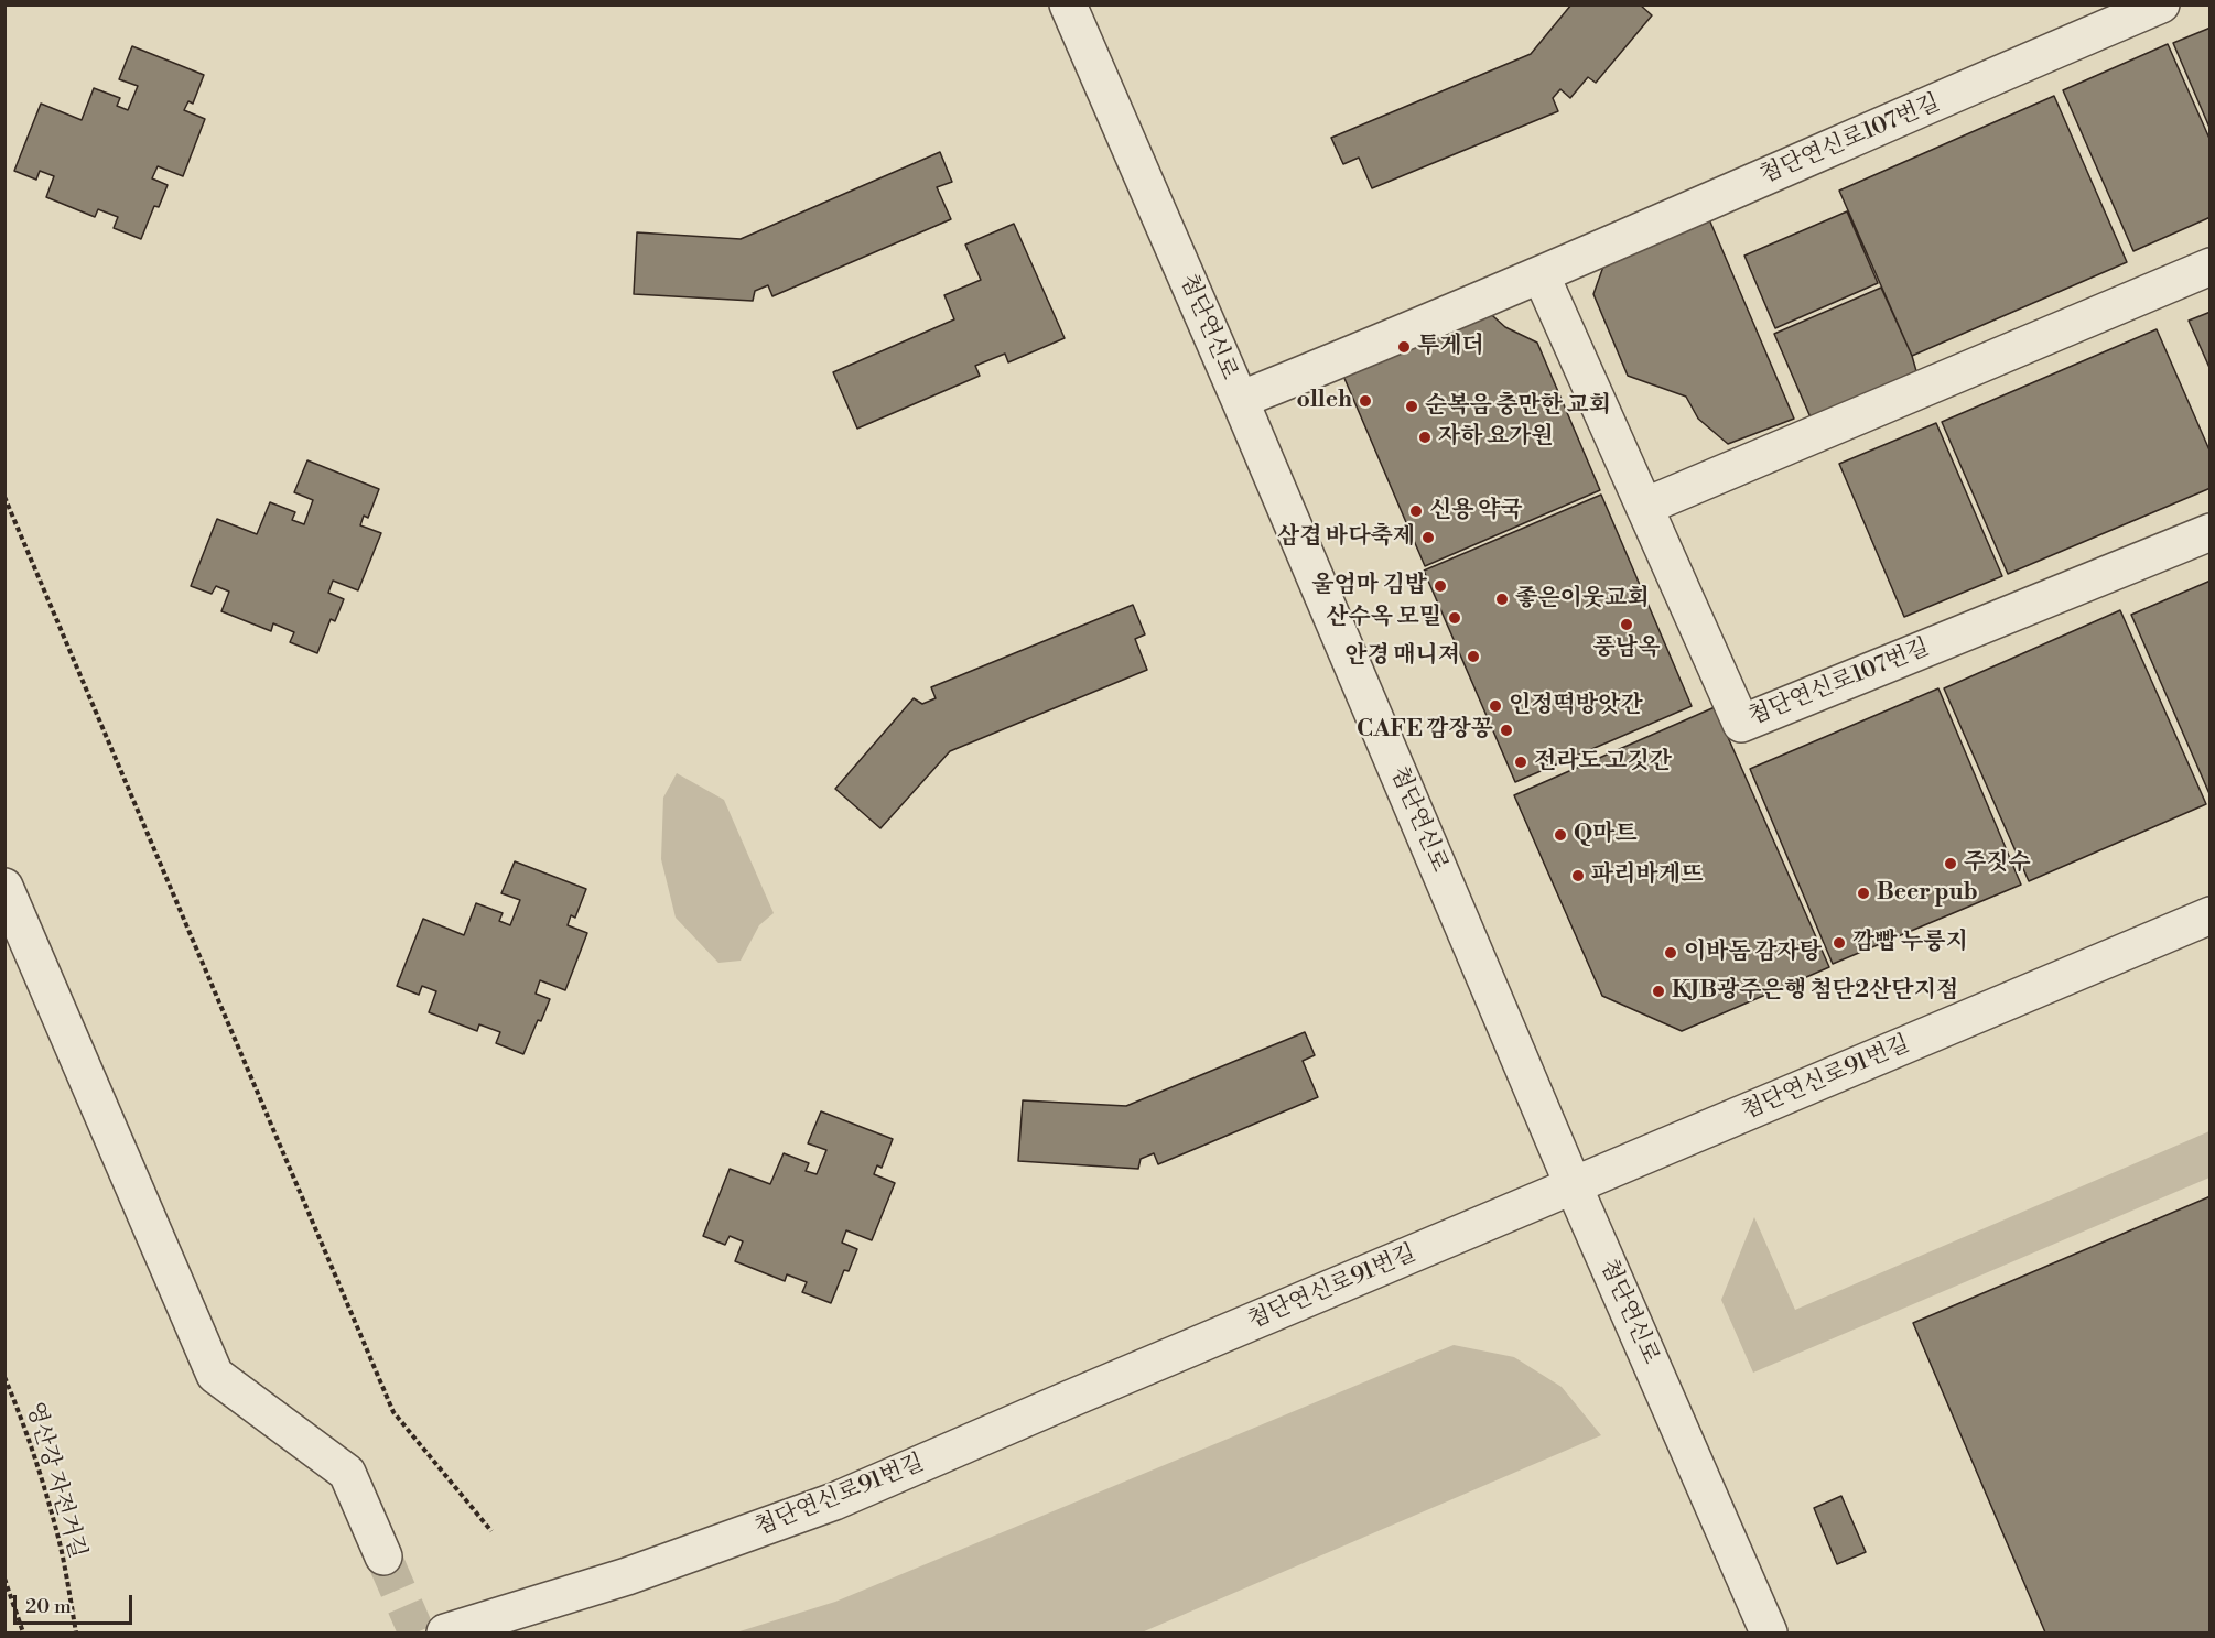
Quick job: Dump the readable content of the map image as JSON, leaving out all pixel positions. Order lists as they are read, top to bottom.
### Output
{
  "streets": {
    "street": ["첨단연신로107번길", "첨단연신로", "첨단연신로91번길"],
    "path": ["영산강 자전거길"]
  },
  "crossings": [
    ["첨단연신로107번길", "첨단연신로"],
    ["첨단연신로", "첨단연신로91번길"]
  ],
  "places": [
    "투게더",
    "olleh",
    "순복음 충만한 교회",
    "자하 요가원",
    "신용 약국",
    "삼겹 바다축제",
    "울엄마 김밥",
    "좋은이웃교회",
    "산수옥 모밀",
    "풍남옥",
    "안경 매니져",
    "인정떡방앗간",
    "CAFE 깜장꽁",
    "전라도 고깃간",
    "Q마트",
    "주짓수",
    "파리바게뜨",
    "Beer pub",
    "깜빱 누룽지",
    "이바돔 감자탕",
    "KJB광주은행 첨단2산단지점"
  ],
  "scale_bar": "20 m"
}
